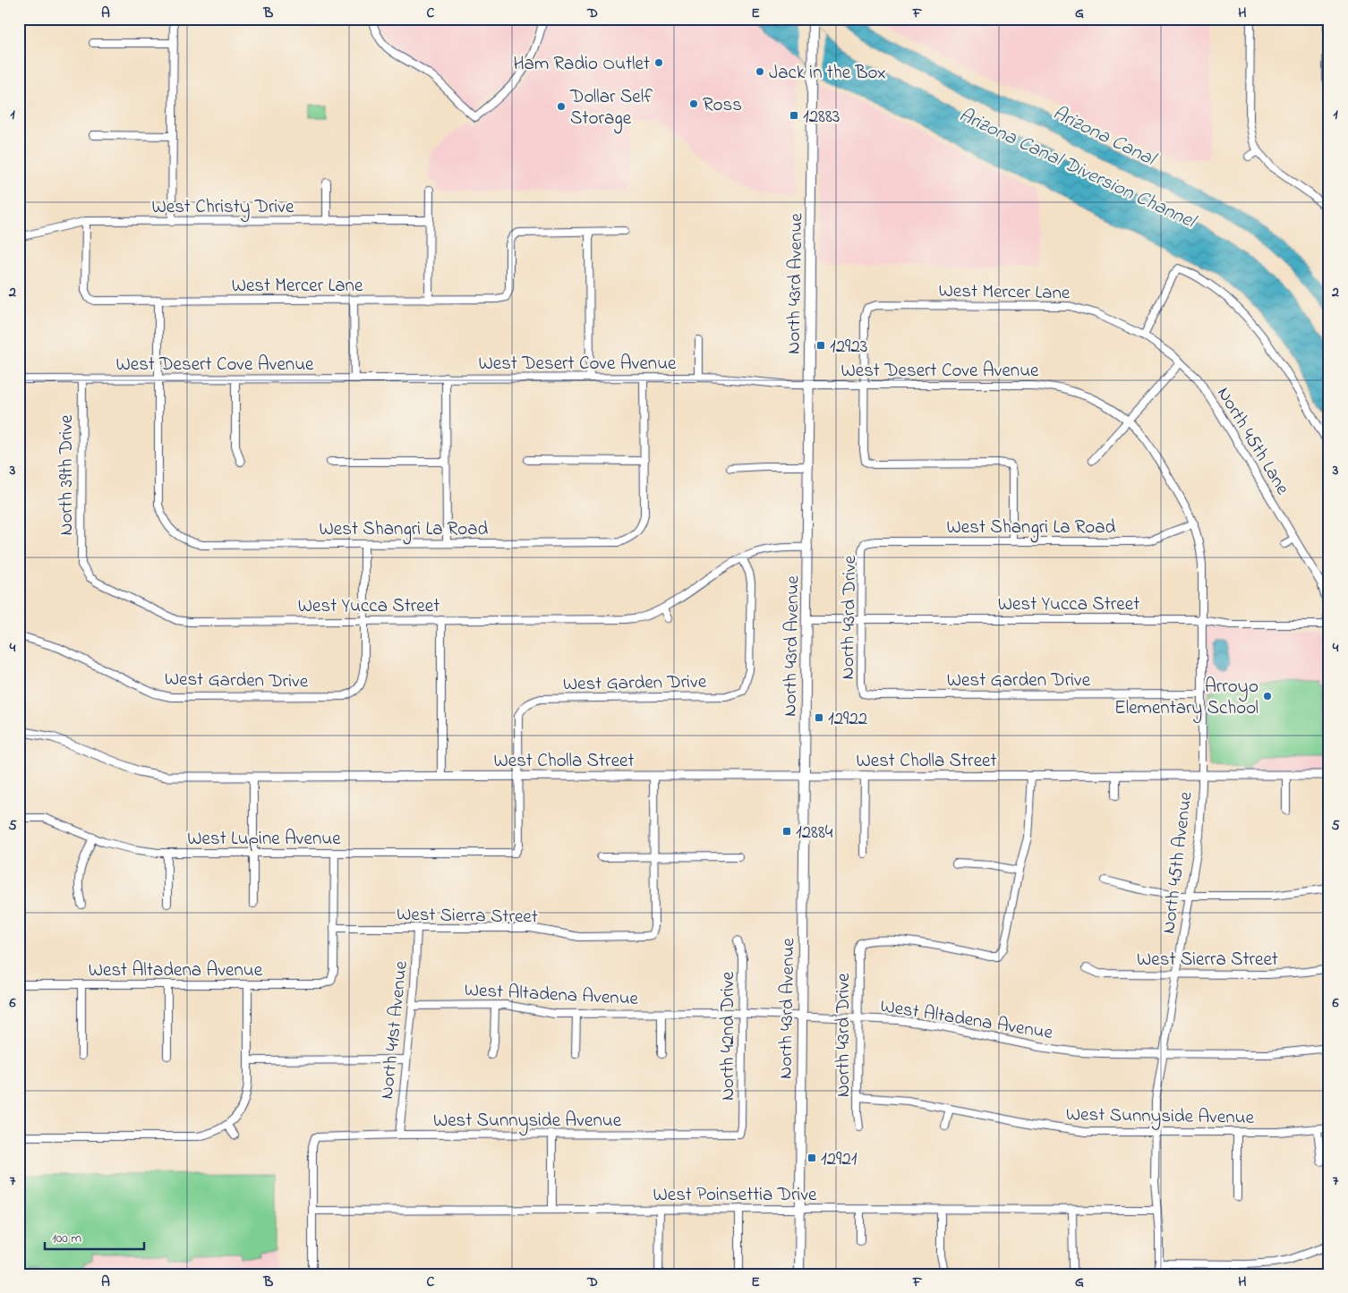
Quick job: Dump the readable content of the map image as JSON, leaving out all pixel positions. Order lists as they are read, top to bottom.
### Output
{
  "streets": {
    "main road": ["North 43rd Avenue"],
    "street": [
      "West Christy Drive",
      "West Mercer Lane",
      "West Desert Cove Avenue",
      "North 45th Lane",
      "North 39th Drive",
      "West Shangri La Road",
      "West Yucca Street",
      "North 43rd Drive",
      "West Garden Drive",
      "West Cholla Street",
      "West Lupine Avenue",
      "North 45th Avenue",
      "West Sierra Street",
      "West Altadena Avenue",
      "North 41st Avenue",
      "North 42nd Drive",
      "West Sunnyside Avenue",
      "West Poinsettia Drive"
    ]
  },
  "crossings": [
    ["West Christy Drive", "West Mercer Lane"],
    ["North 43rd Avenue", "West Desert Cove Avenue"],
    ["North 43rd Avenue", "West Yucca Street"],
    ["North 43rd Avenue", "West Cholla Street"],
    ["North 43rd Avenue", "West Altadena Avenue"],
    ["North 43rd Avenue", "West Poinsettia Drive"],
    ["West Mercer Lane", "West Desert Cove Avenue"],
    ["West Mercer Lane", "North 45th Lane"],
    ["West Desert Cove Avenue", "North 39th Drive"],
    ["West Desert Cove Avenue", "West Shangri La Road"],
    ["West Desert Cove Avenue", "North 45th Avenue"],
    ["North 45th Lane", "West Yucca Street"],
    ["North 39th Drive", "West Yucca Street"],
    ["West Shangri La Road", "North 43rd Drive"],
    ["West Shangri La Road", "North 45th Avenue"],
    ["West Yucca Street", "North 43rd Drive"],
    ["West Yucca Street", "West Garden Drive"],
    ["West Yucca Street", "North 45th Avenue"],
    ["North 43rd Drive", "West Garden Drive"],
    ["North 43rd Drive", "West Altadena Avenue"],
    ["North 43rd Drive", "West Sunnyside Avenue"],
    ["West Garden Drive", "West Cholla Street"],
    ["West Garden Drive", "West Lupine Avenue"],
    ["West Garden Drive", "North 45th Avenue"],
    ["West Cholla Street", "West Lupine Avenue"],
    ["West Cholla Street", "North 45th Avenue"],
    ["North 45th Avenue", "West Sierra Street"],
    ["North 45th Avenue", "West Altadena Avenue"],
    ["North 45th Avenue", "West Sunnyside Avenue"],
    ["North 45th Avenue", "West Poinsettia Drive"],
    ["West Sierra Street", "West Altadena Avenue"],
    ["West Sierra Street", "North 41st Avenue"],
    ["West Altadena Avenue", "North 41st Avenue"],
    ["West Altadena Avenue", "North 42nd Drive"],
    ["North 41st Avenue", "West Sunnyside Avenue"],
    ["North 42nd Drive", "West Sunnyside Avenue"],
    ["West Sunnyside Avenue", "West Poinsettia Drive"]
  ],
  "water": ["Arizona Canal", "Arizona Canal Diversion Channel"],
  "places": {
    "other": [
      "Ham Radio Outlet",
      "Jack in the Box",
      "Ross",
      "Dollar Self Storage",
      "Arroyo Elementary School"
    ],
    "transit": [
      "12883",
      "12923",
      "12922",
      "12884",
      "12921"
    ]
  },
  "scale_bar": "100 m",
  "grid": {
    "columns": [
      "A",
      "B",
      "C",
      "D",
      "E",
      "F",
      "G",
      "H"
    ],
    "rows": [
      "1",
      "2",
      "3",
      "4",
      "5",
      "6",
      "7"
    ]
  }
}
